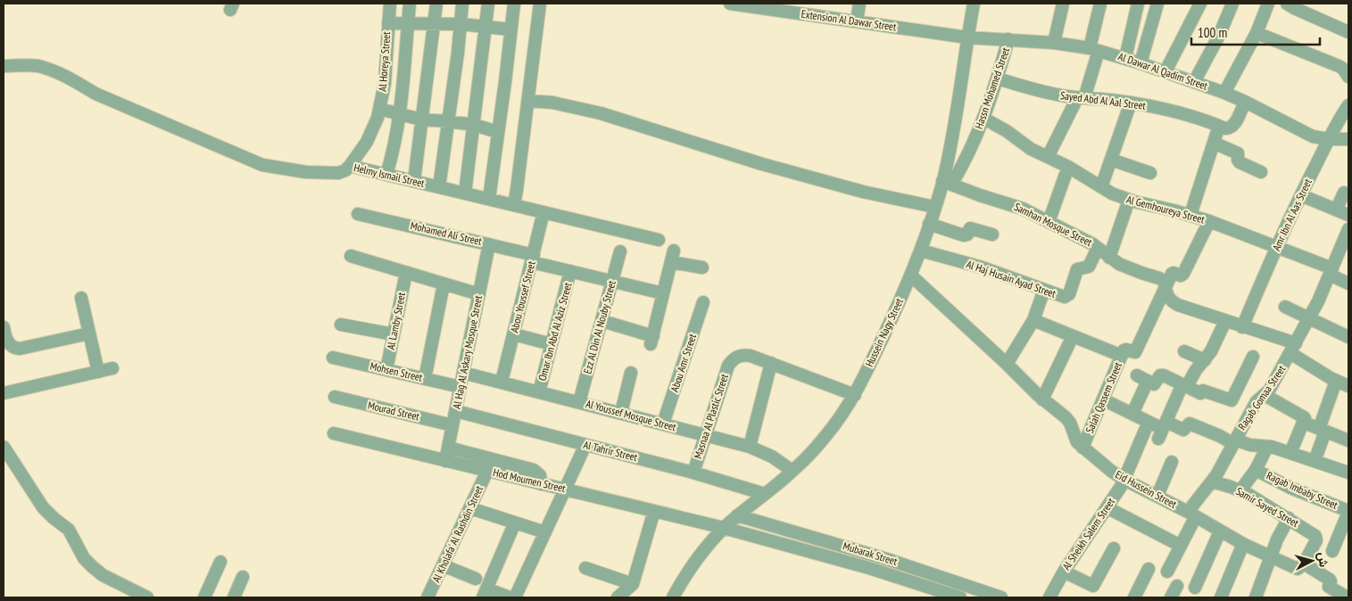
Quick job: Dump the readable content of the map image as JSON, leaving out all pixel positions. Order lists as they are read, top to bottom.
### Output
{
  "streets": {
    "street": [
      "Extension Al Dawar Street",
      "Al Horeya Street",
      "Al Dawar Al Qadim Street",
      "Hassn Mohamed Street",
      "Sayed Abd Al Aal Street",
      "Helmy Ismail Street",
      "Al Gemhoureya Street",
      "Amr Ibn Al Aas Street",
      "Samhan Mosque Street",
      "Mohamed Ali Street",
      "Al Haj Husain Ayad Street",
      "Abou Youssef Street",
      "Al Lamby Street",
      "Ezz Al Din Al Nouby Street",
      "Omar Ibn Abd Al Aziz Street",
      "Hussein Nagy Street",
      "Al Hag Al Askary Mosque Street",
      "Abou Amr Street",
      "Mohsen Street",
      "Salah Qassem Street",
      "Ragab Gomaa Street",
      "Mourad Street",
      "Al Youssef Mosque Street",
      "Masnaa Al Plastic Street",
      "Al Tahrir Street",
      "Hod Moumen Street",
      "Eid Hussein Street",
      "Ragab Imbaby Street",
      "Samir Sayed Street",
      "Al Kholafa' Al Rashdin Street",
      "Al Sheikh Salem Street",
      "Mubarak Street"
    ]
  },
  "crossings": [
    ["Extension Al Dawar Street", "Al Dawar Al Qadim Street"],
    ["Extension Al Dawar Street", "Hussein Nagy Street"],
    ["Al Horeya Street", "Helmy Ismail Street"],
    ["Al Dawar Al Qadim Street", "Hassn Mohamed Street"],
    ["Al Dawar Al Qadim Street", "Amr Ibn Al Aas Street"],
    ["Al Dawar Al Qadim Street", "Hussein Nagy Street"],
    ["Hassn Mohamed Street", "Sayed Abd Al Aal Street"],
    ["Hassn Mohamed Street", "Al Gemhoureya Street"],
    ["Hassn Mohamed Street", "Samhan Mosque Street"],
    ["Hassn Mohamed Street", "Hussein Nagy Street"],
    ["Helmy Ismail Street", "Abou Youssef Street"],
    ["Al Gemhoureya Street", "Amr Ibn Al Aas Street"],
    ["Al Gemhoureya Street", "Ragab Gomaa Street"],
    ["Amr Ibn Al Aas Street", "Samhan Mosque Street"],
    ["Samhan Mosque Street", "Al Haj Husain Ayad Street"],
    ["Samhan Mosque Street", "Hussein Nagy Street"],
    ["Samhan Mosque Street", "Salah Qassem Street"],
    ["Samhan Mosque Street", "Ragab Gomaa Street"],
    ["Mohamed Ali Street", "Abou Youssef Street"],
    ["Mohamed Ali Street", "Ezz Al Din Al Nouby Street"],
    ["Mohamed Ali Street", "Omar Ibn Abd Al Aziz Street"],
    ["Mohamed Ali Street", "Al Hag Al Askary Mosque Street"],
    ["Al Haj Husain Ayad Street", "Hussein Nagy Street"],
    ["Abou Youssef Street", "Al Youssef Mosque Street"],
    ["Al Lamby Street", "Mohsen Street"],
    ["Ezz Al Din Al Nouby Street", "Al Youssef Mosque Street"],
    ["Omar Ibn Abd Al Aziz Street", "Al Youssef Mosque Street"],
    ["Hussein Nagy Street", "Al Youssef Mosque Street"],
    ["Hussein Nagy Street", "Masnaa Al Plastic Street"],
    ["Hussein Nagy Street", "Al Tahrir Street"],
    ["Hussein Nagy Street", "Hod Moumen Street"],
    ["Hussein Nagy Street", "Eid Hussein Street"],
    ["Hussein Nagy Street", "Mubarak Street"],
    ["Al Hag Al Askary Mosque Street", "Mohsen Street"],
    ["Al Hag Al Askary Mosque Street", "Mourad Street"],
    ["Al Hag Al Askary Mosque Street", "Al Youssef Mosque Street"],
    ["Al Hag Al Askary Mosque Street", "Al Tahrir Street"],
    ["Al Hag Al Askary Mosque Street", "Hod Moumen Street"],
    ["Abou Amr Street", "Al Youssef Mosque Street"],
    ["Salah Qassem Street", "Eid Hussein Street"],
    ["Ragab Gomaa Street", "Eid Hussein Street"],
    ["Ragab Gomaa Street", "Samir Sayed Street"],
    ["Al Youssef Mosque Street", "Masnaa Al Plastic Street"],
    ["Masnaa Al Plastic Street", "Al Tahrir Street"],
    ["Hod Moumen Street", "Al Kholafa' Al Rashdin Street"],
    ["Hod Moumen Street", "Mubarak Street"],
    ["Eid Hussein Street", "Samir Sayed Street"],
    ["Eid Hussein Street", "Al Sheikh Salem Street"]
  ],
  "scale_bar": "100 m",
  "north": "right"
}
